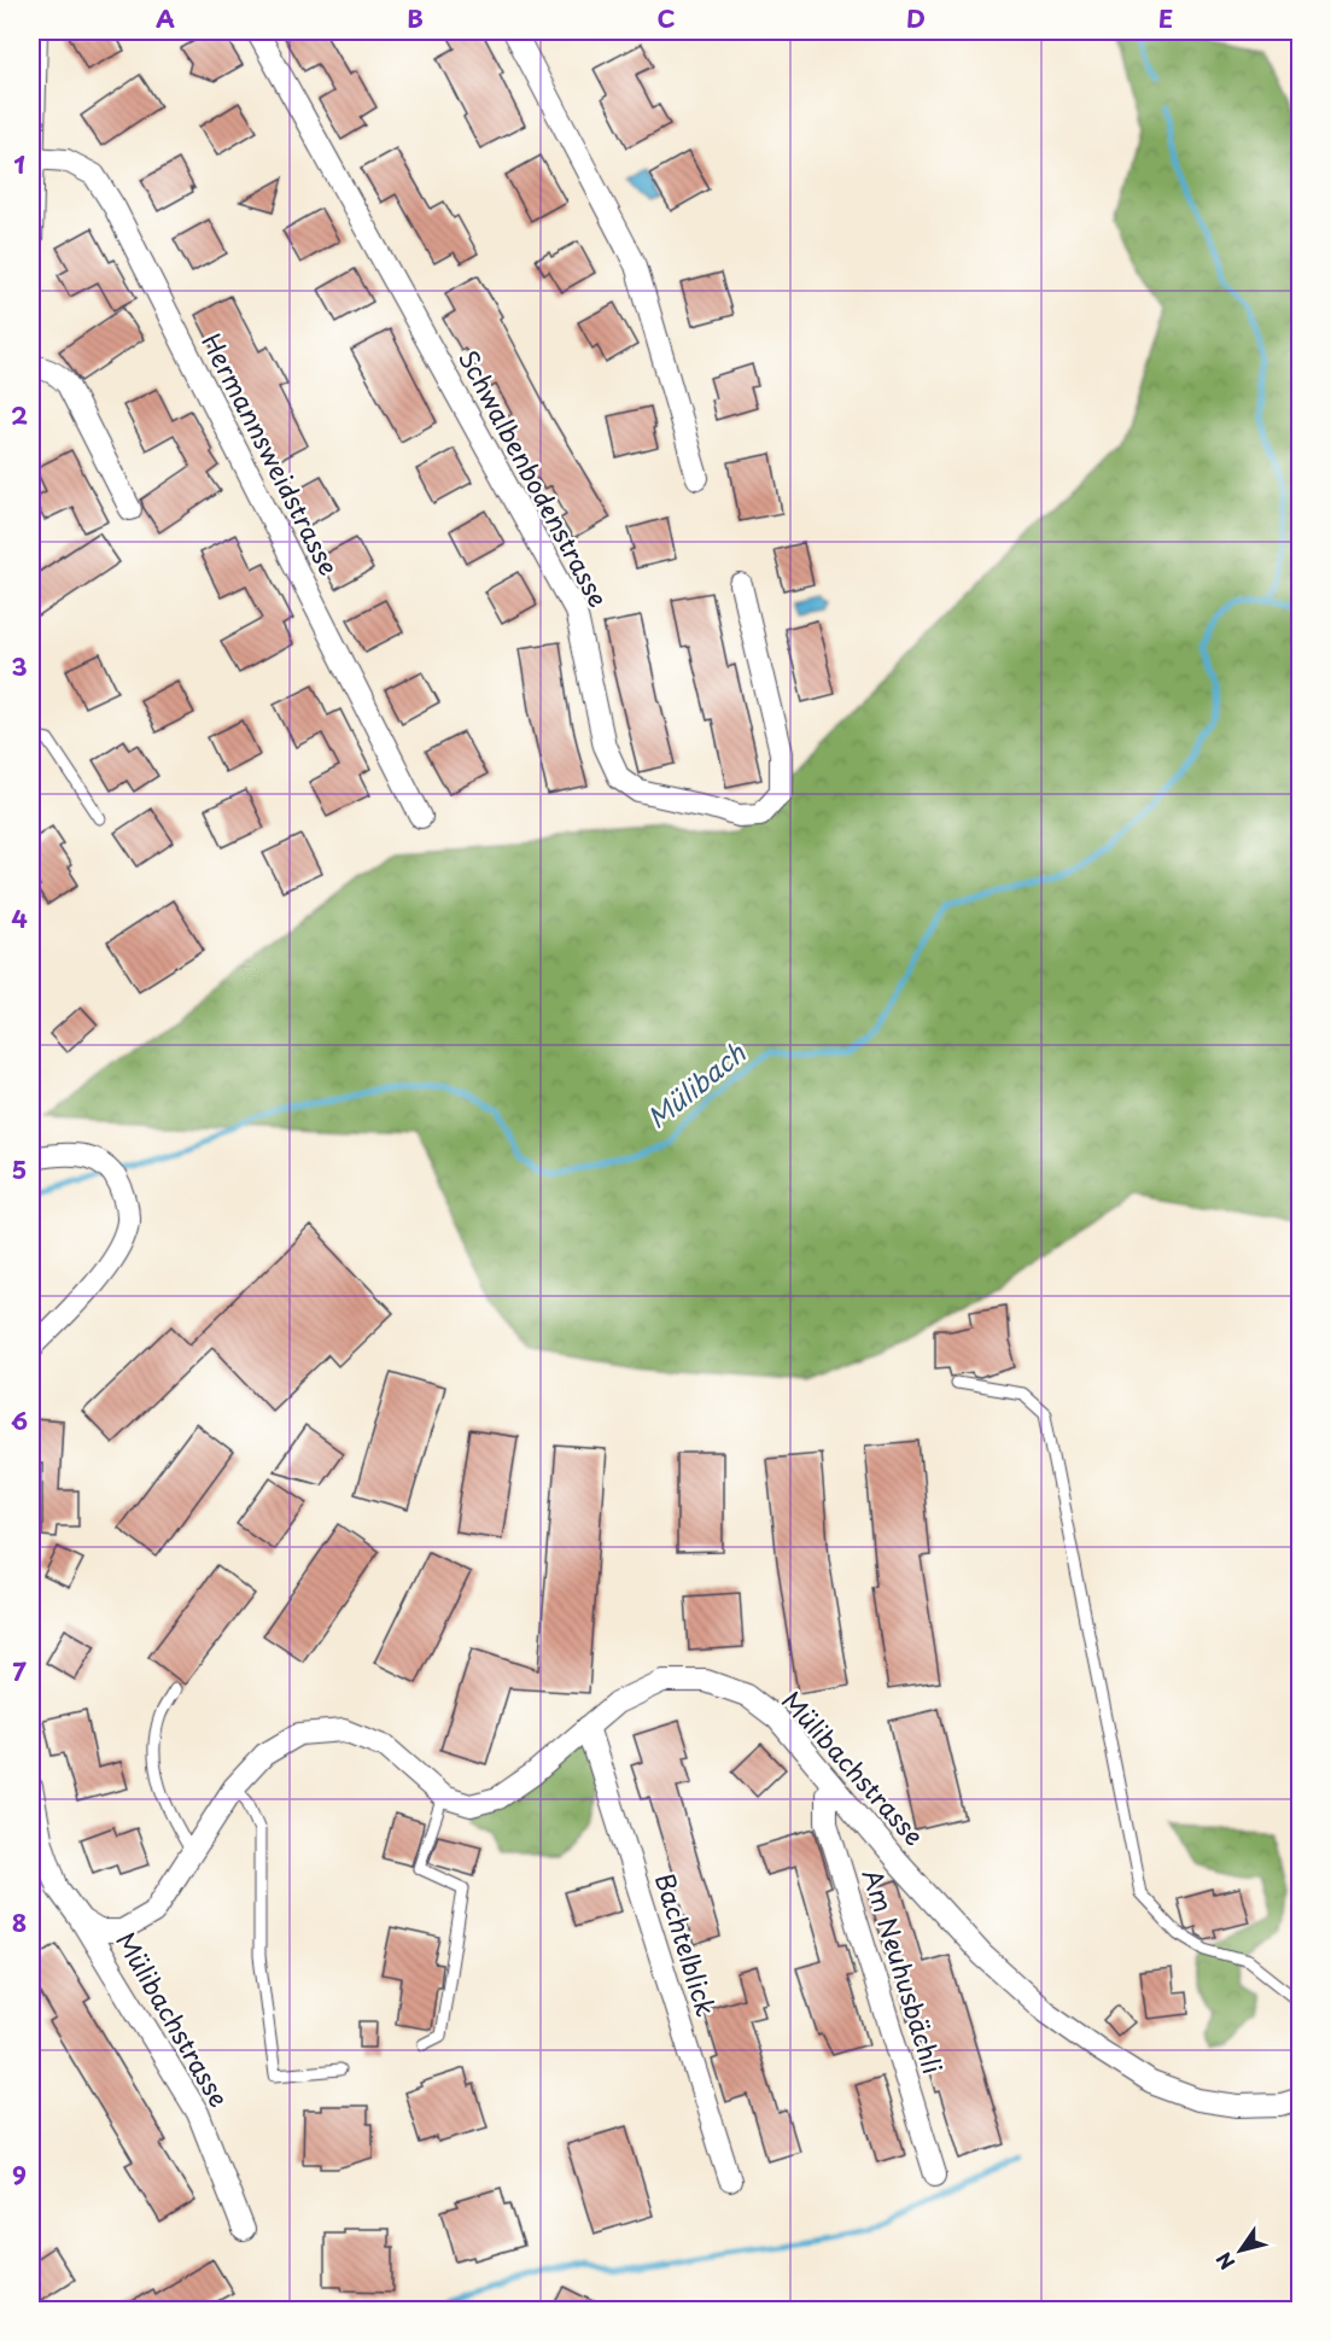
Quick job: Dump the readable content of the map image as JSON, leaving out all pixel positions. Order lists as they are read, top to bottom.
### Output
{
  "streets": {
    "street": [
      "Hermannsweidstrasse",
      "Schwalbenbodenstrasse",
      "Mülibachstrasse",
      "Bachtelblick",
      "Am Neuhusbächli"
    ]
  },
  "crossings": [
    ["Mülibachstrasse", "Bachtelblick"],
    ["Mülibachstrasse", "Am Neuhusbächli"]
  ],
  "water": ["Mülibach"],
  "north": "bottom left",
  "grid": {
    "columns": [
      "A",
      "B",
      "C",
      "D",
      "E"
    ],
    "rows": [
      "1",
      "2",
      "3",
      "4",
      "5",
      "6",
      "7",
      "8",
      "9"
    ]
  }
}
